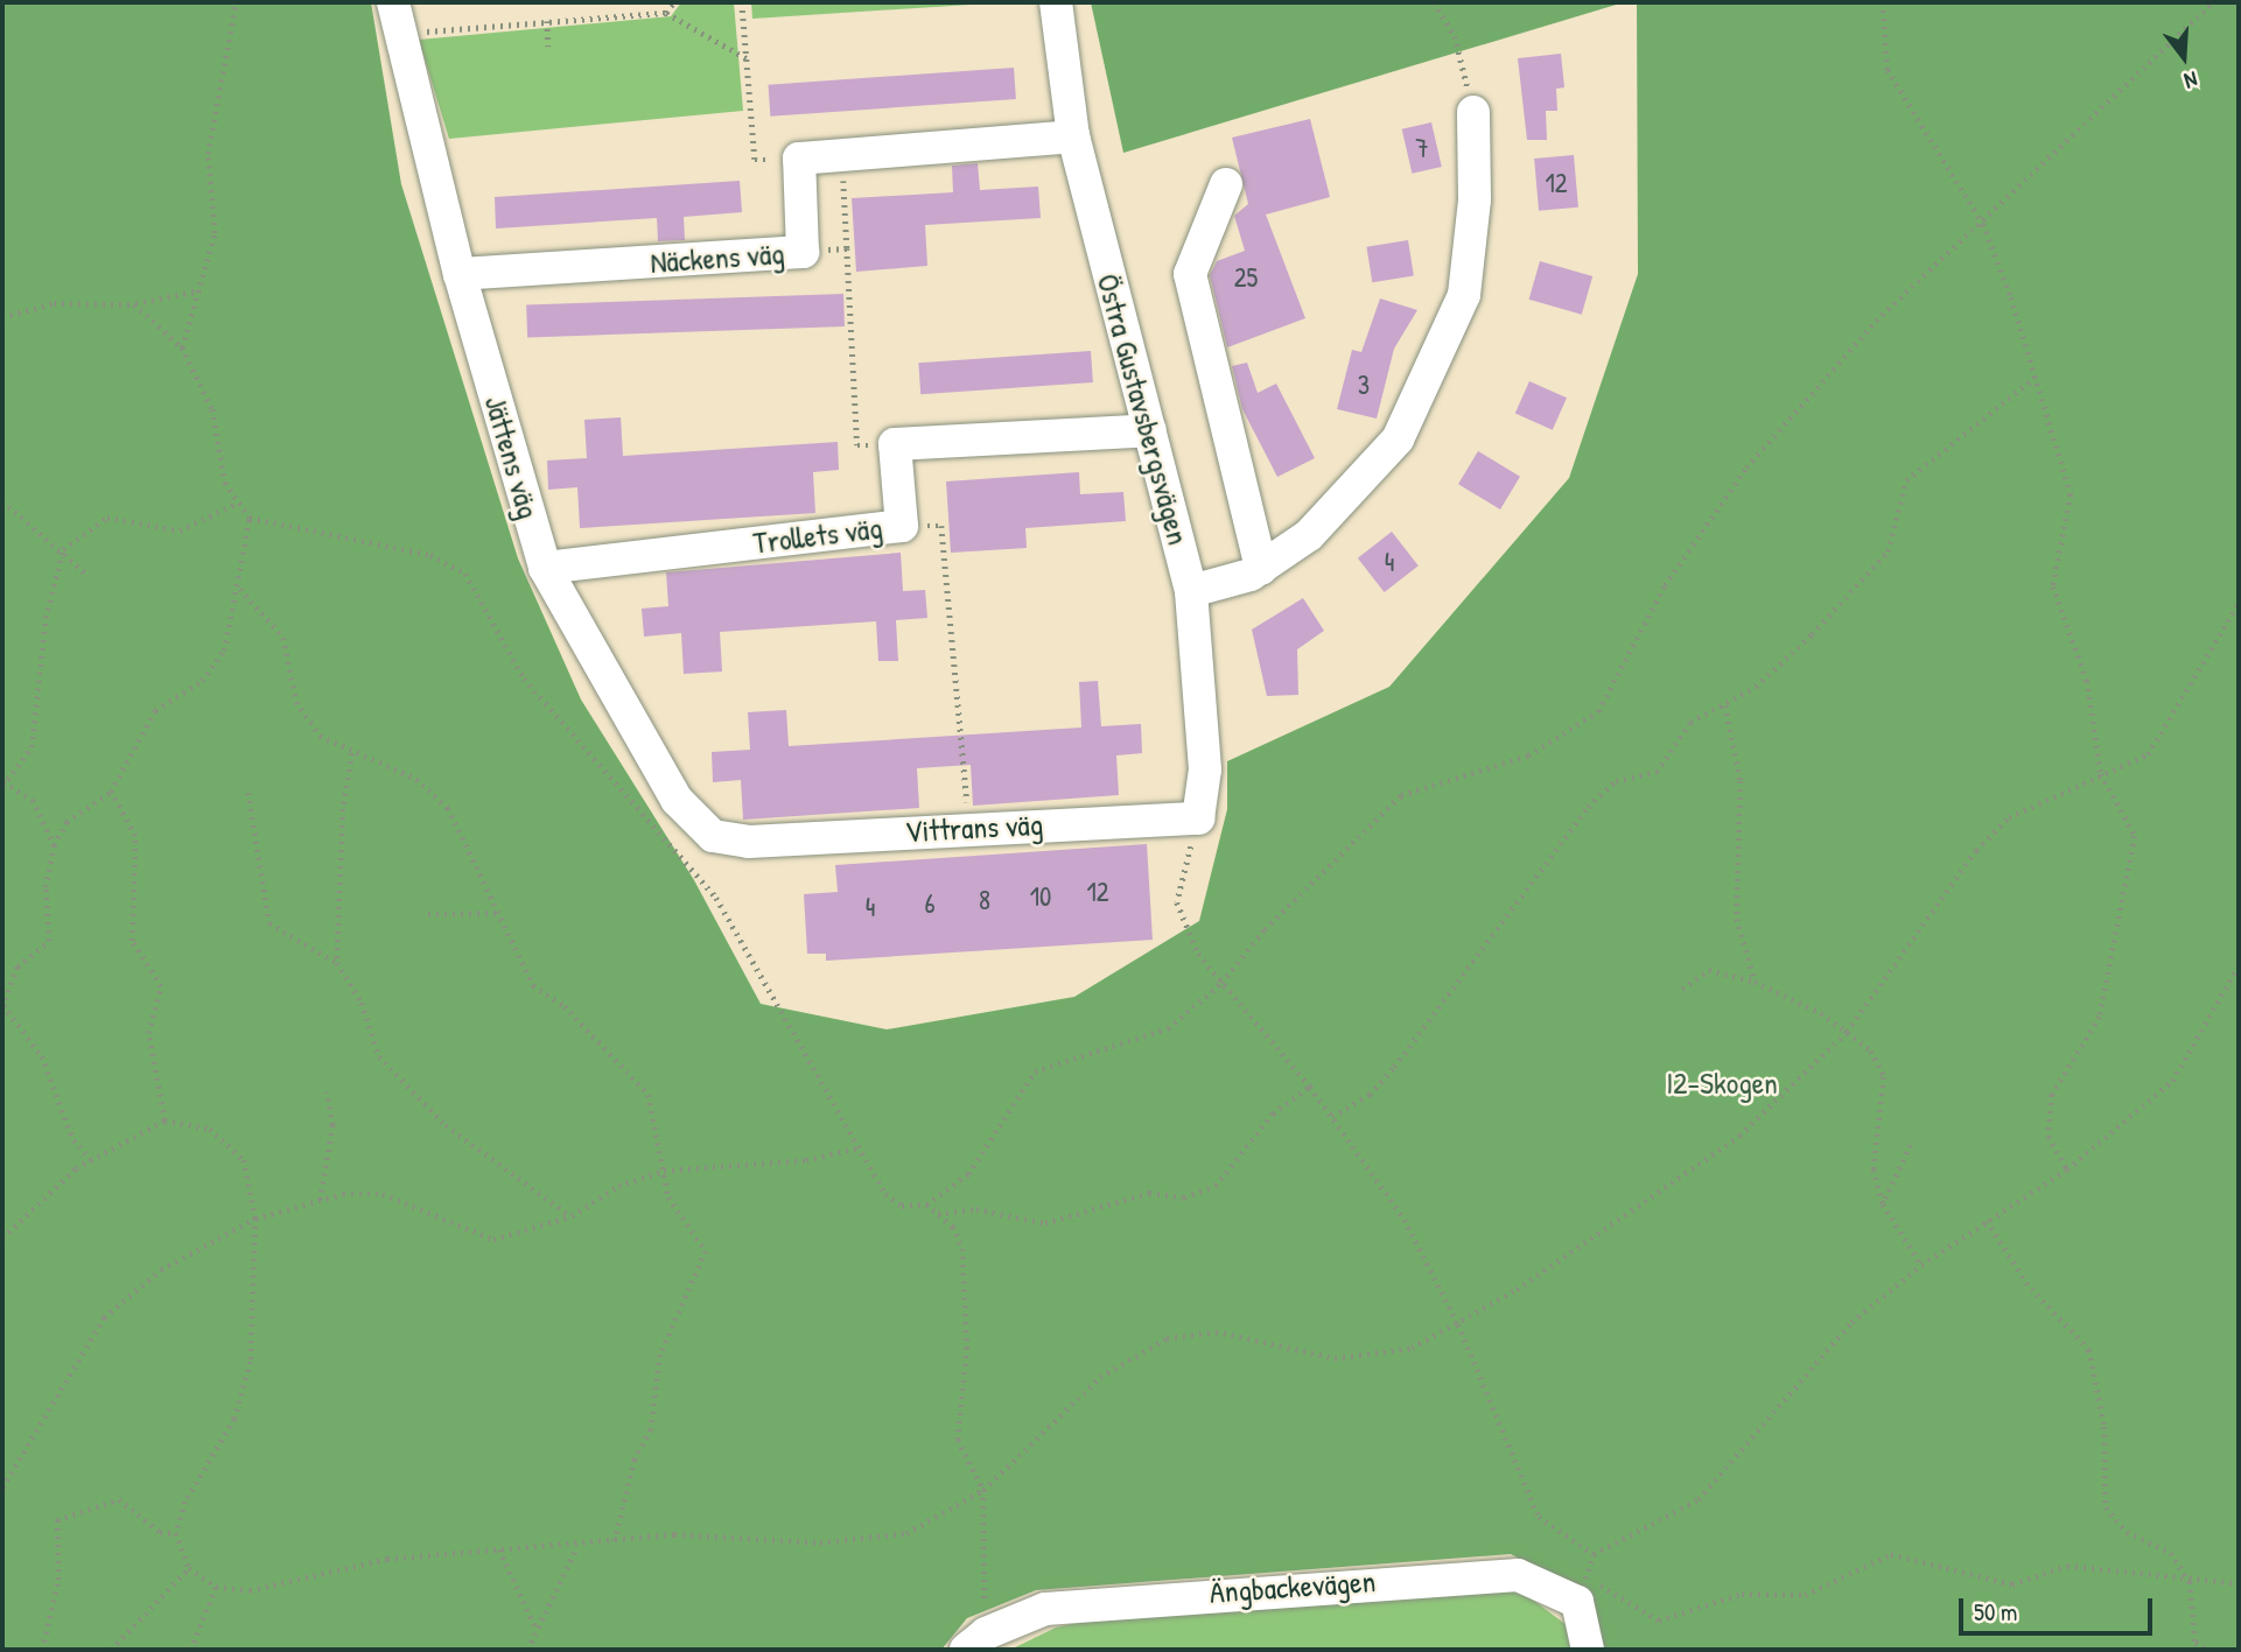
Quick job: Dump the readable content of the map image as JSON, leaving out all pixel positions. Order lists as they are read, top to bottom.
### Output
{
  "streets": {
    "street": [
      "Näckens väg",
      "Östra Gustavsbergsvägen",
      "Jättens väg",
      "Trollets väg",
      "Vittrans väg",
      "Ängbackevägen"
    ]
  },
  "crossings": [
    ["Näckens väg", "Jättens väg"],
    ["Östra Gustavsbergsvägen", "Vittrans väg"],
    ["Jättens väg", "Trollets väg"],
    ["Jättens väg", "Vittrans väg"]
  ],
  "parks": ["I2-Skogen"],
  "house_numbers": [
    "7",
    "12",
    "25",
    "3",
    "4",
    "12",
    "10",
    "8",
    "6",
    "4"
  ],
  "scale_bar": "50 m",
  "north": "bottom"
}
